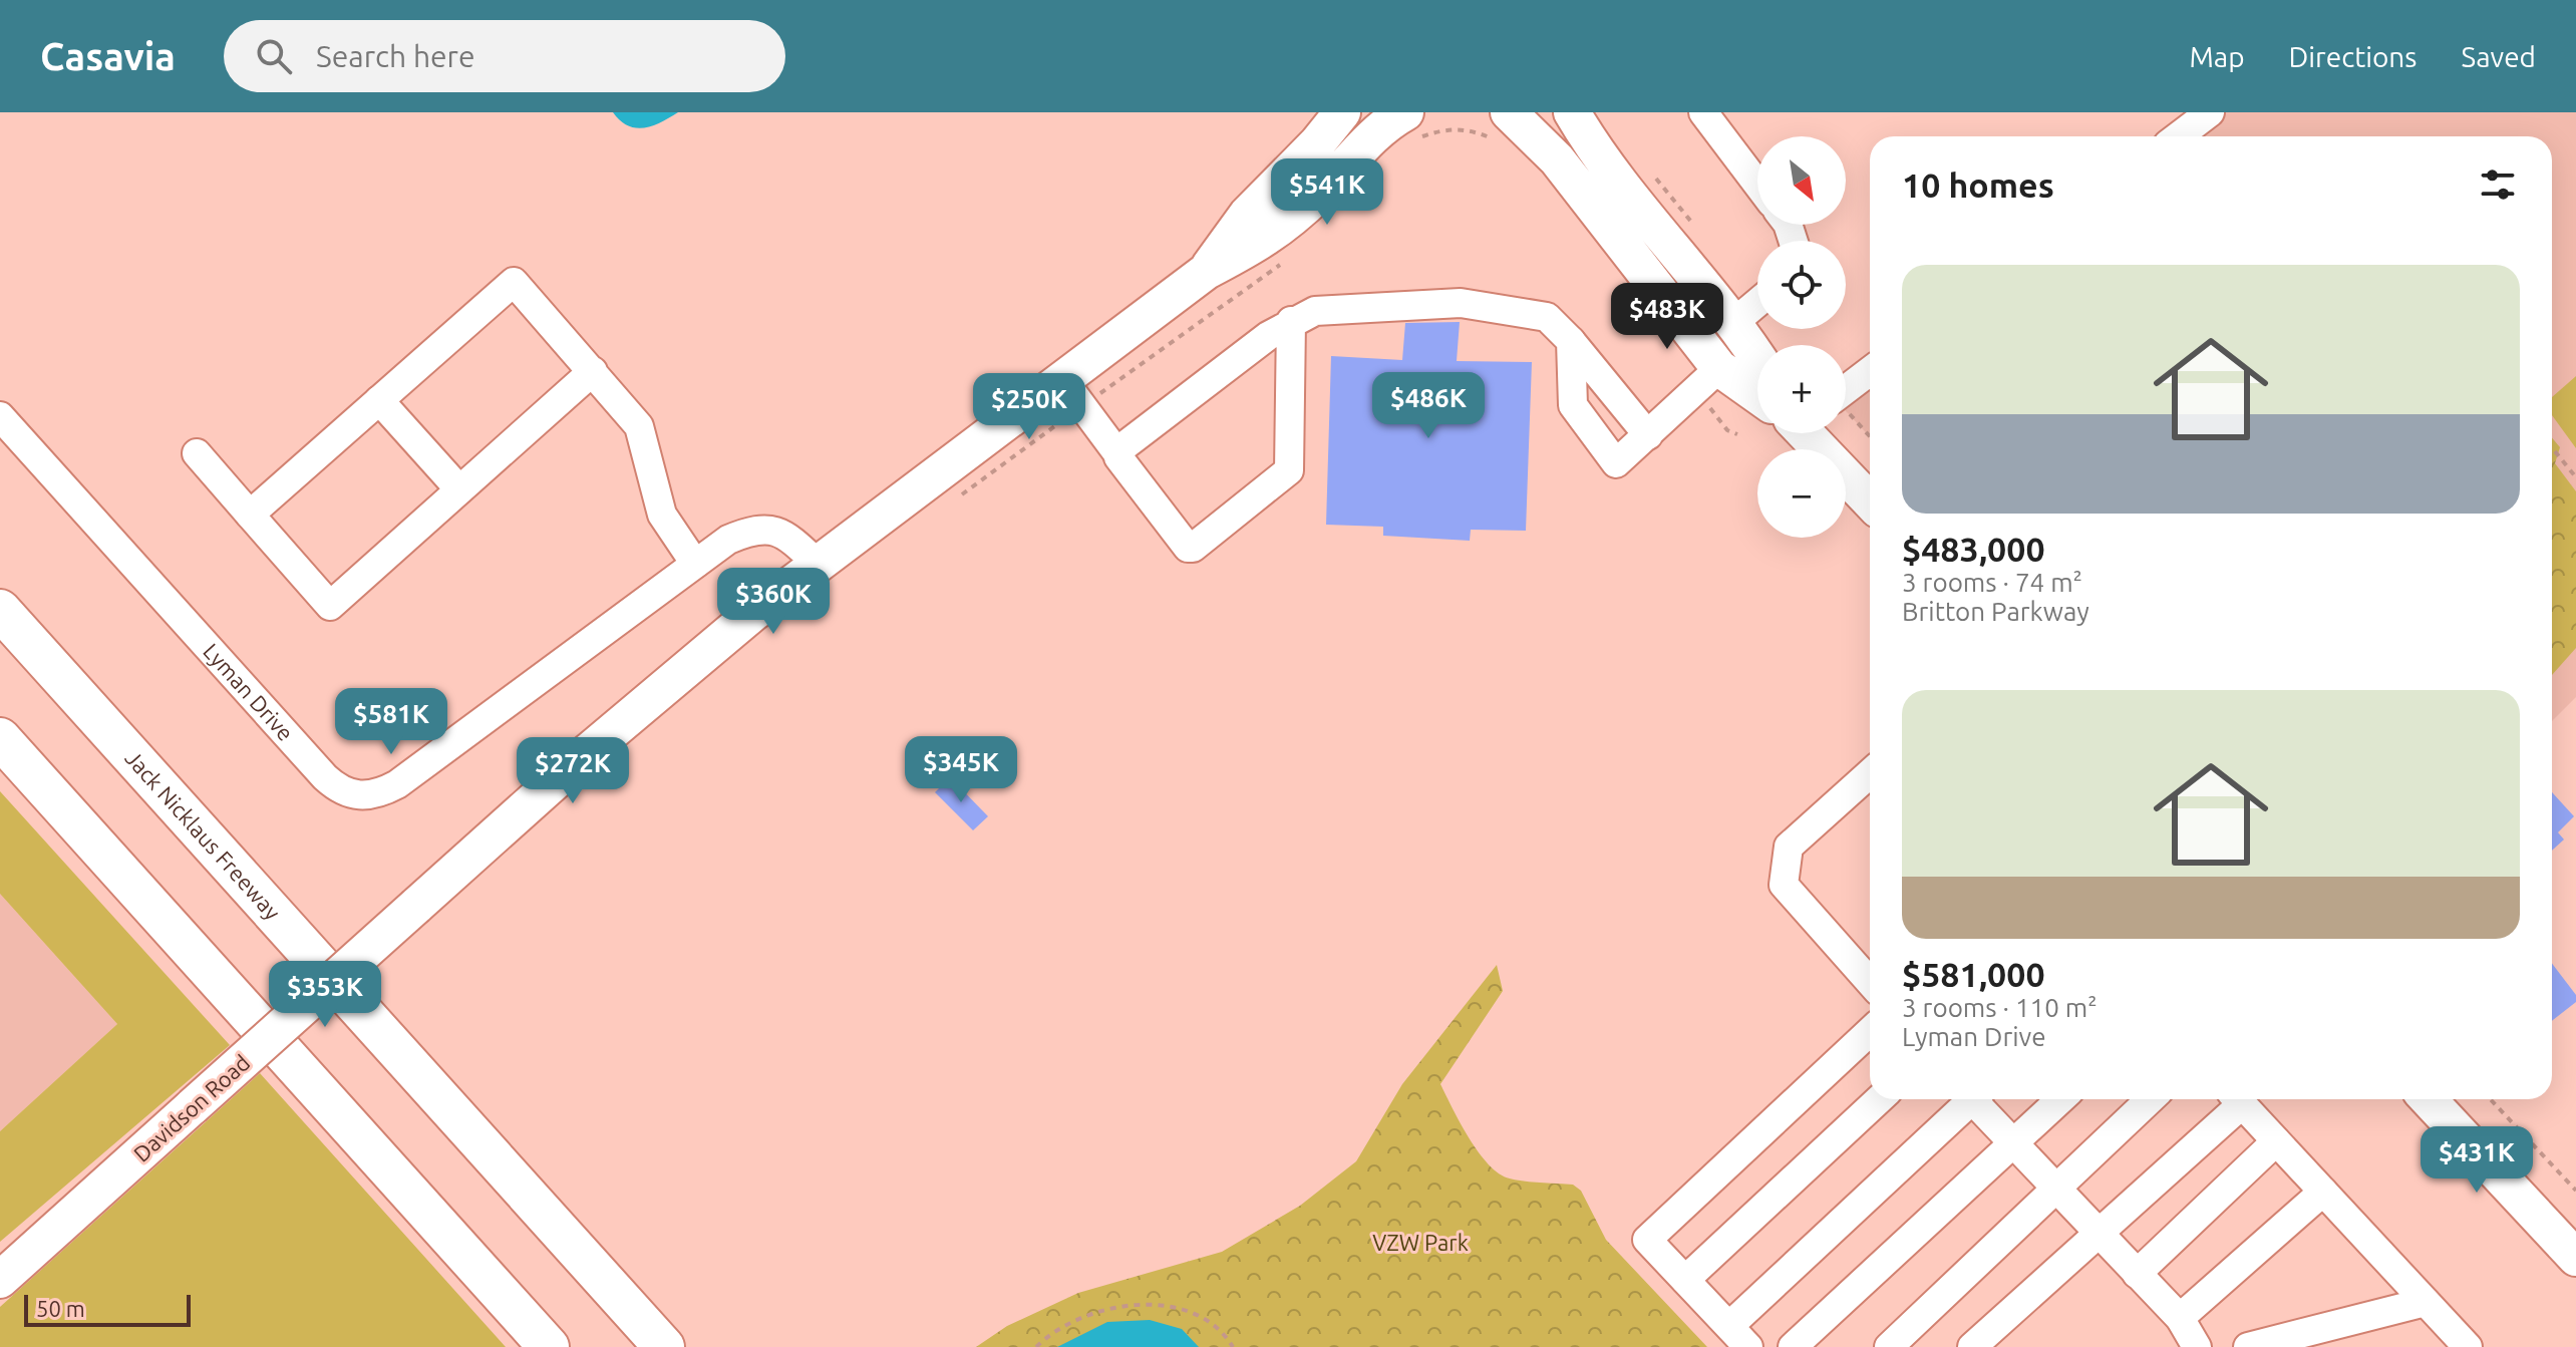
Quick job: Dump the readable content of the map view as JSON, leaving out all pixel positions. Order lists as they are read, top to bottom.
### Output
{
  "streets": {
    "highway": ["Jack Nicklaus Freeway"],
    "main road": ["Davidson Road"],
    "street": ["Lyman Drive"]
  },
  "crossings": [
    ["Lyman Drive", "Davidson Road"]
  ],
  "parks": ["VZW Park"],
  "scale_bar": "50 m",
  "north": "bottom right",
  "page": {
    "header": "Casavia",
    "search": "Search here",
    "nav": ["Map", "Directions", "Saved"],
    "map_buttons": ["+", "−"],
    "heading": "10 homes",
    "price": [
      "$541K",
      "$483K",
      "$486K",
      "$250K",
      "$360K",
      "$581K",
      "$345K",
      "$272K",
      "$353K",
      "$431K"
    ],
    "list": [
      {
        "name": "$483,000",
        "note": "3 rooms · 74 m² · Britton Parkway"
      },
      {
        "name": "$581,000",
        "note": "3 rooms · 110 m² · Lyman Drive"
      }
    ],
    "scale": "50 m"
  }
}
